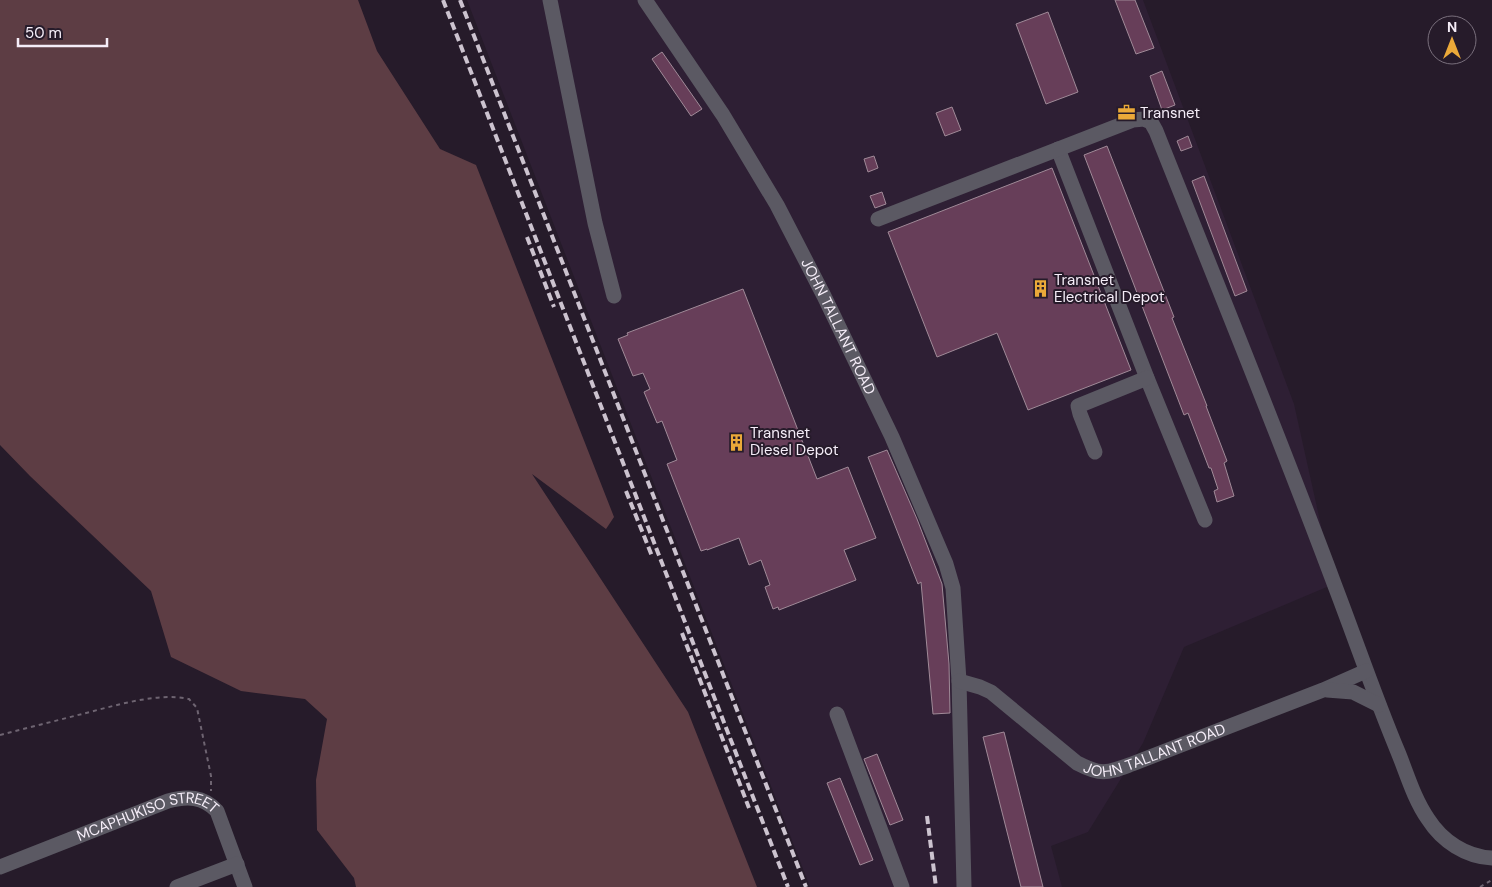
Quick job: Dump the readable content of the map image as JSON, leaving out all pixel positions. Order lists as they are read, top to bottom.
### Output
{
  "streets": {
    "street": ["JOHN TALLANT ROAD", "MCAPHUKISO STREET"]
  },
  "places": {
    "office": ["Transnet"],
    "building": ["Transnet Electrical Depot", "Transnet Diesel Depot"]
  },
  "scale_bar": "50 m",
  "north": "top"
}
